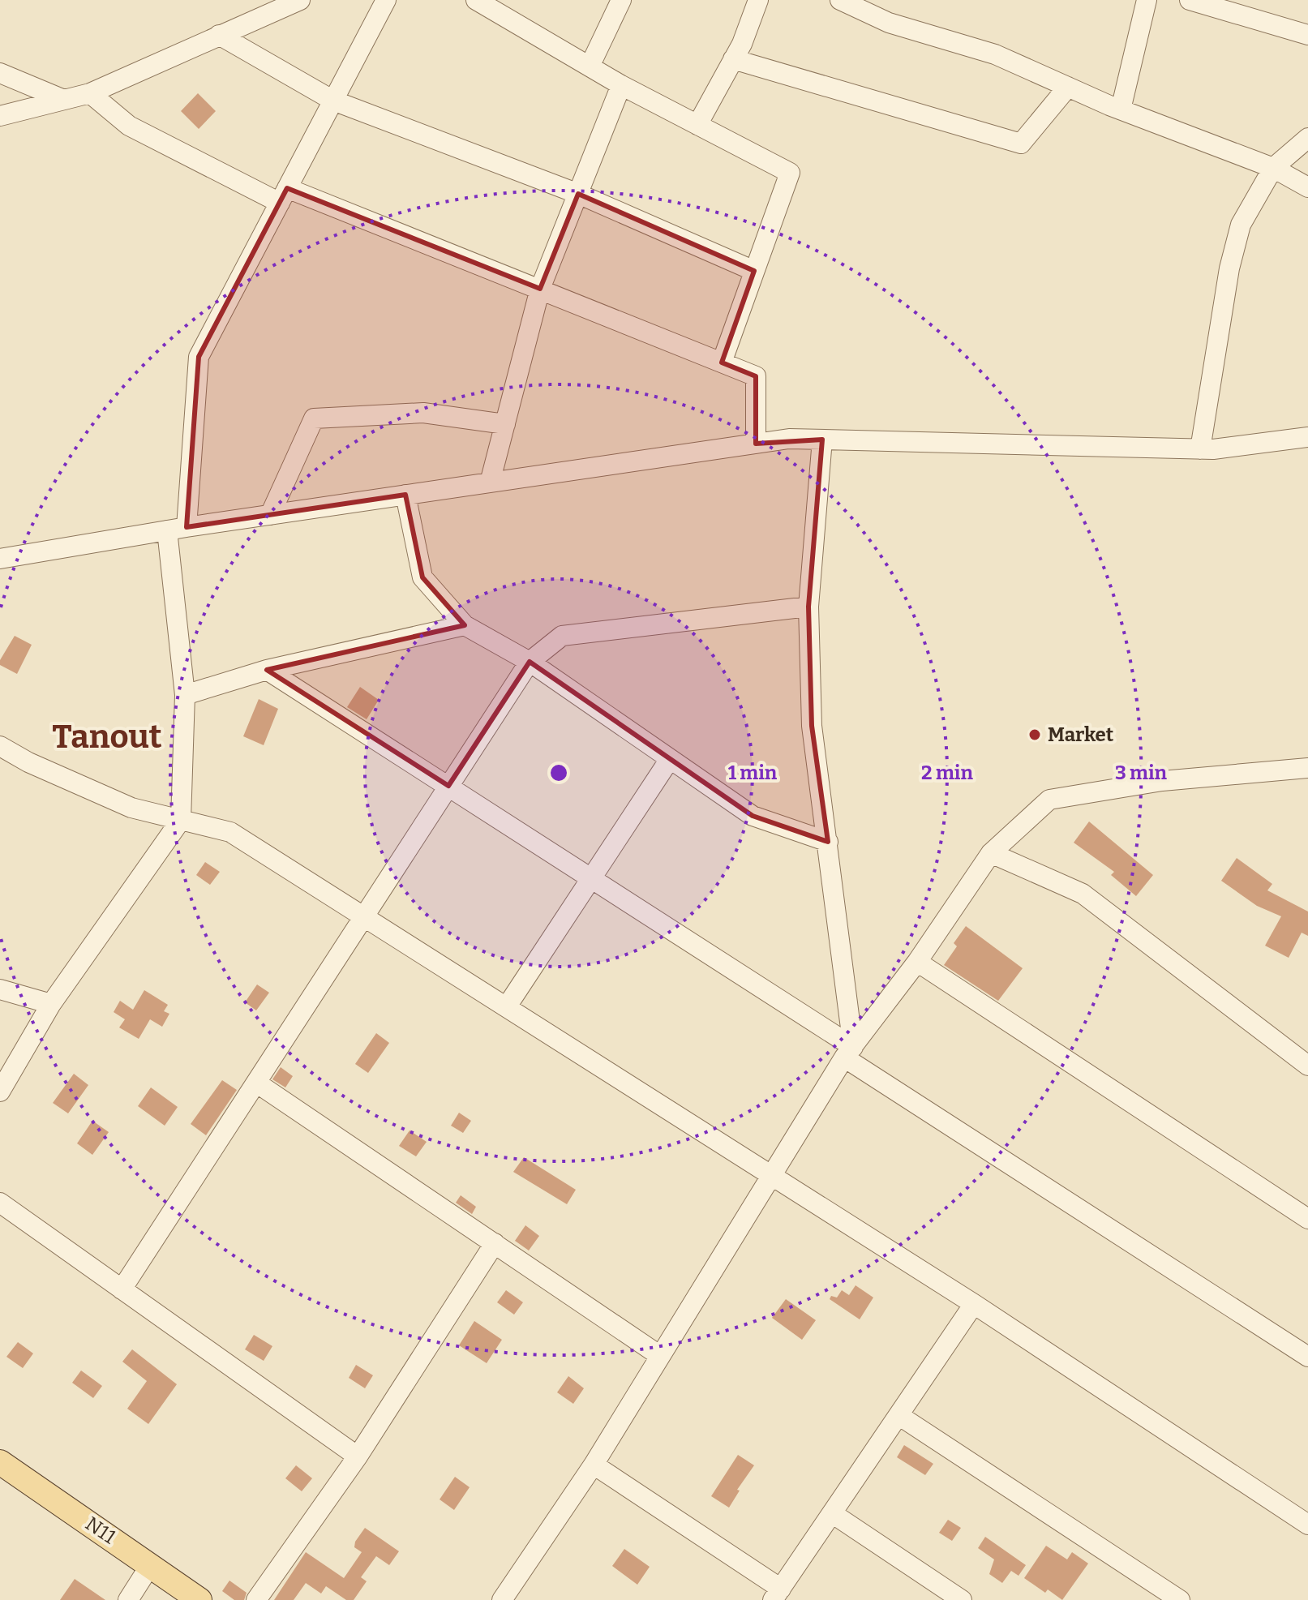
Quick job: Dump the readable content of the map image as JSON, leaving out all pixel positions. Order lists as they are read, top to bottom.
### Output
{
  "streets": {
    "main road": ["N11"]
  },
  "districts": ["Tanout"],
  "places": ["Market"],
  "rings": ["1 min", "2 min", "3 min"]
}
